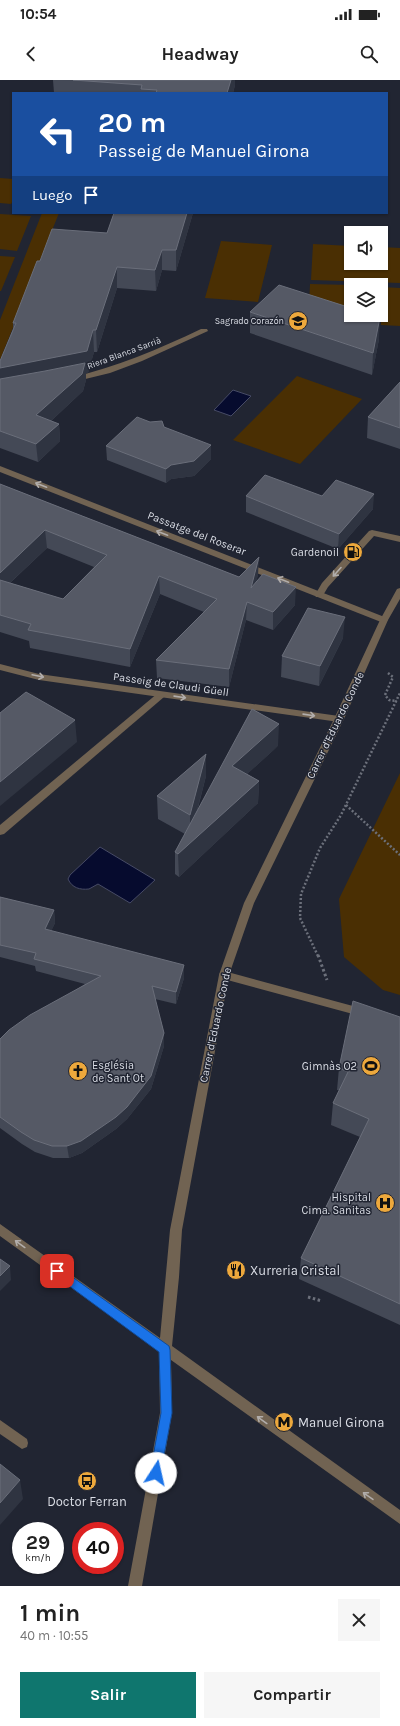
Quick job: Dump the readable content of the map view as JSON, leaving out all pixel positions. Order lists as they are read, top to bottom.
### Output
{
  "streets": {
    "street": [
      "Riera Blanca Sarrià",
      "Passatge del Roserar",
      "Passeig de Claudi Güell",
      "Carrer d'Eduardo Conde"
    ]
  },
  "crossings": [
    ["Passatge del Roserar", "Carrer d'Eduardo Conde"],
    ["Passeig de Claudi Güell", "Carrer d'Eduardo Conde"]
  ],
  "one_way": ["Passatge del Roserar", "Passeig de Claudi Güell"],
  "places": {
    "school or university": ["Sagrado Corazón"],
    "fuel station": ["Gardenoil"],
    "sports": ["Gimnàs O2"],
    "church": ["Església de Sant Ot"],
    "hospital": ["Hispital Cima. Sanitas"],
    "restaurant": ["Xurreria Cristal"],
    "metro station": ["Manuel Girona"],
    "bus stop": ["Doctor Ferran"]
  },
  "page": {
    "status": "10:54",
    "header": "Headway",
    "turn": ["20 m", "Passeig de Manuel Girona"],
    "then": "Luego",
    "speed": "29 km/h",
    "limit": "40",
    "heading": ["1 min", "40 m · 10:55"],
    "buttons": ["Salir", "Compartir"]
  }
}
